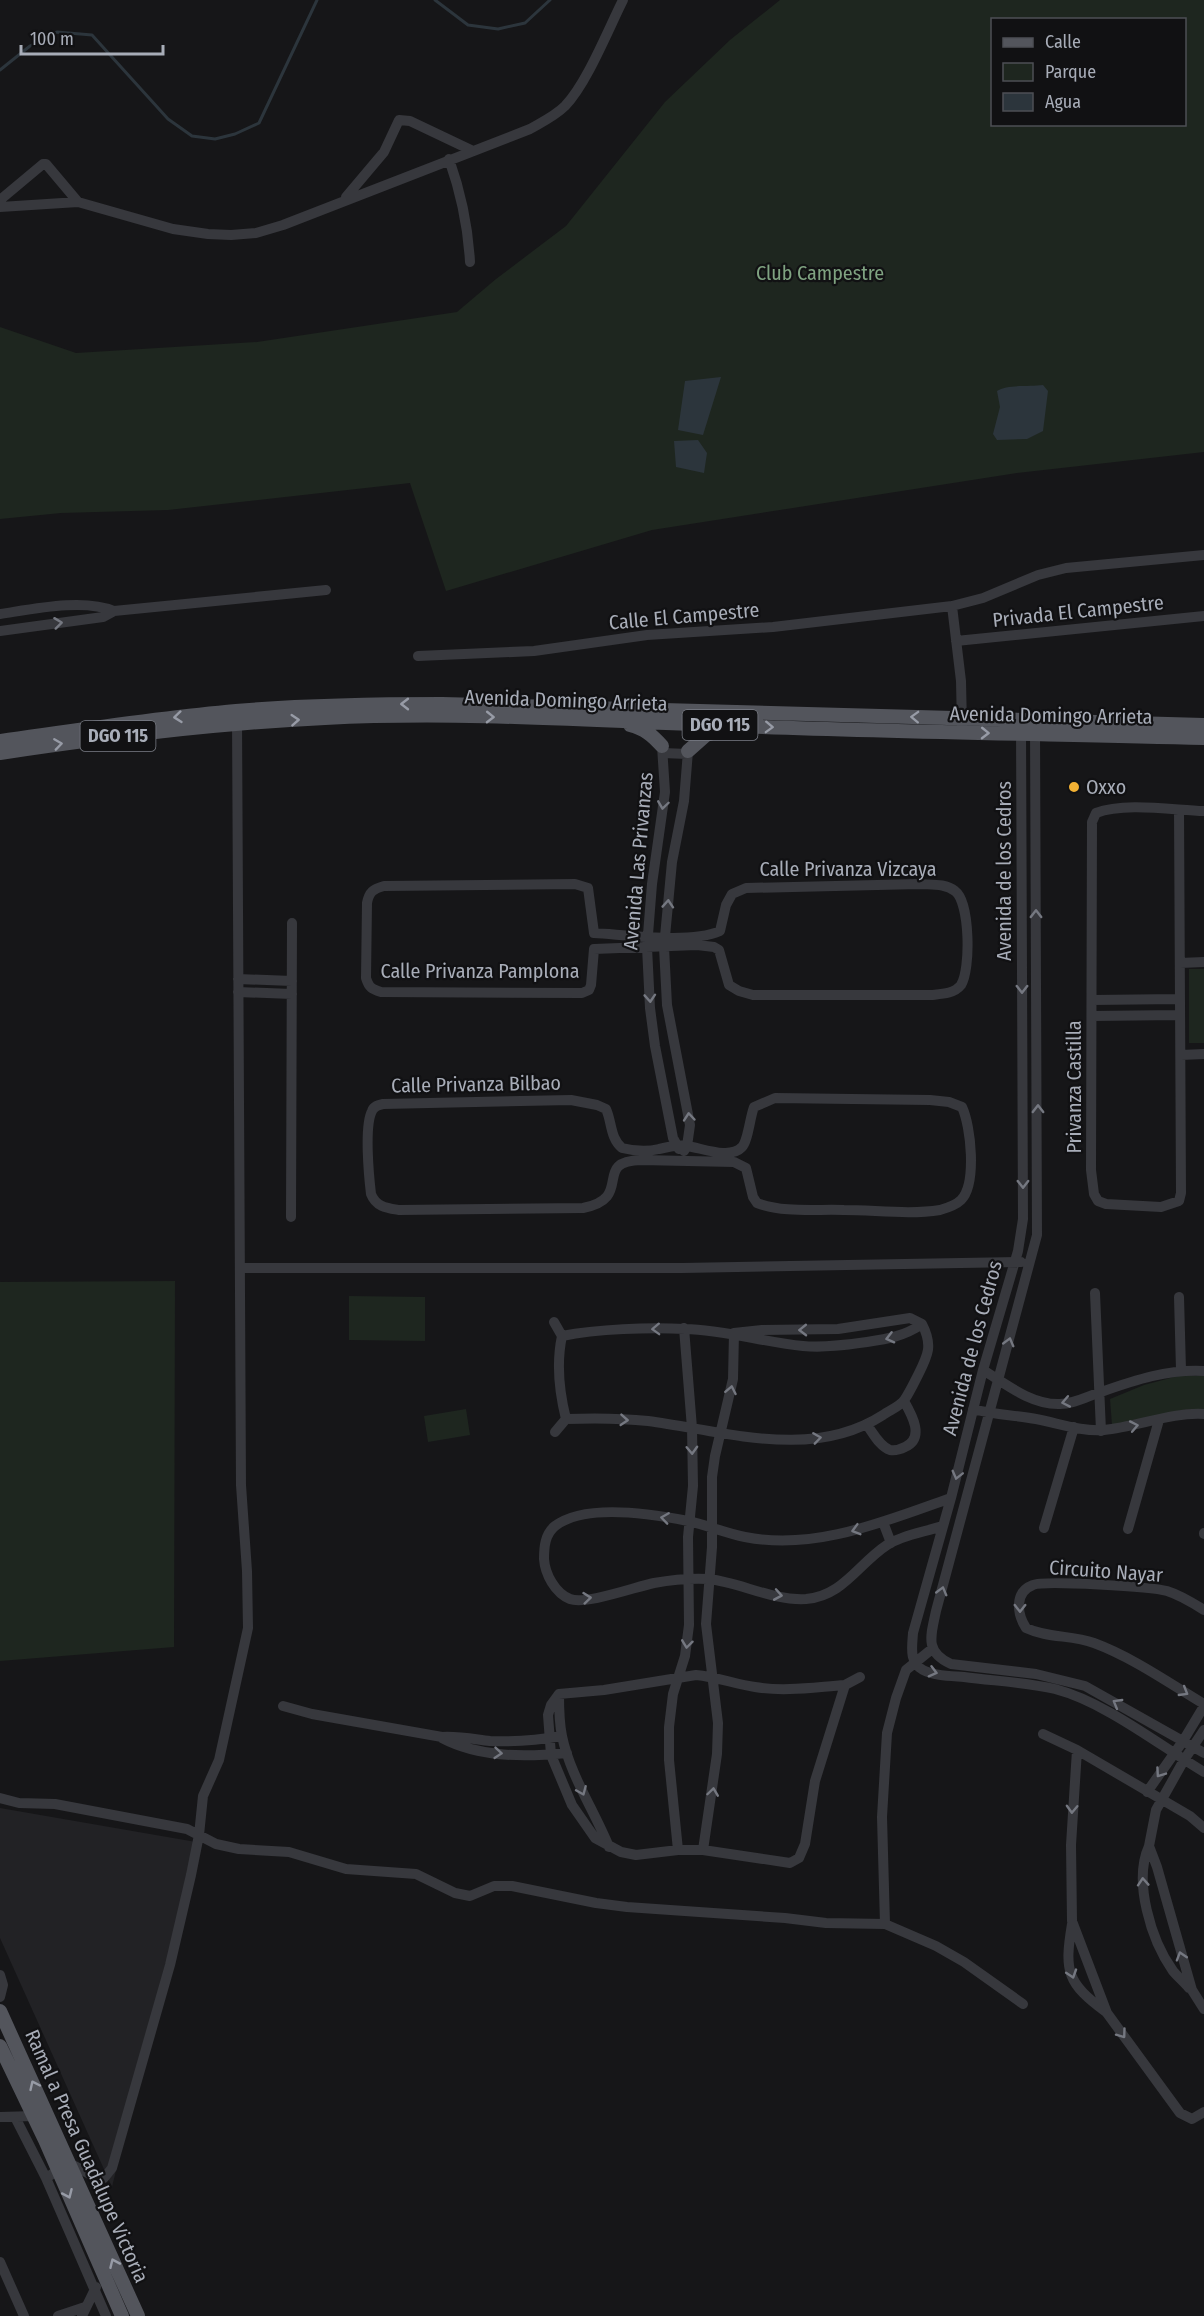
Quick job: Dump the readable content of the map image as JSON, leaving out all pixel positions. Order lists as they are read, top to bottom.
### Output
{
  "streets": {
    "main road": ["Avenida Domingo Arrieta", "DGO 115", "Ramal a Presa Guadalupe Victoria"],
    "street": [
      "Privada El Campestre",
      "Calle El Campestre",
      "Avenida Las Privanzas",
      "Calle Privanza Vizcaya",
      "Avenida de los Cedros",
      "Calle Privanza Pamplona",
      "Calle Privanza Bilbao",
      "Privanza Castilla",
      "Circuito Nayar"
    ]
  },
  "crossings": [
    ["Avenida Domingo Arrieta", "Avenida de los Cedros"],
    ["Avenida Las Privanzas", "Calle Privanza Vizcaya"],
    ["Avenida Las Privanzas", "Calle Privanza Pamplona"],
    ["Avenida Las Privanzas", "Calle Privanza Bilbao"],
    ["Calle Privanza Vizcaya", "Calle Privanza Pamplona"]
  ],
  "parks": ["Club Campestre"],
  "places": ["Oxxo"],
  "legend": ["Calle", "Parque", "Agua"],
  "scale_bar": "100 m"
}
